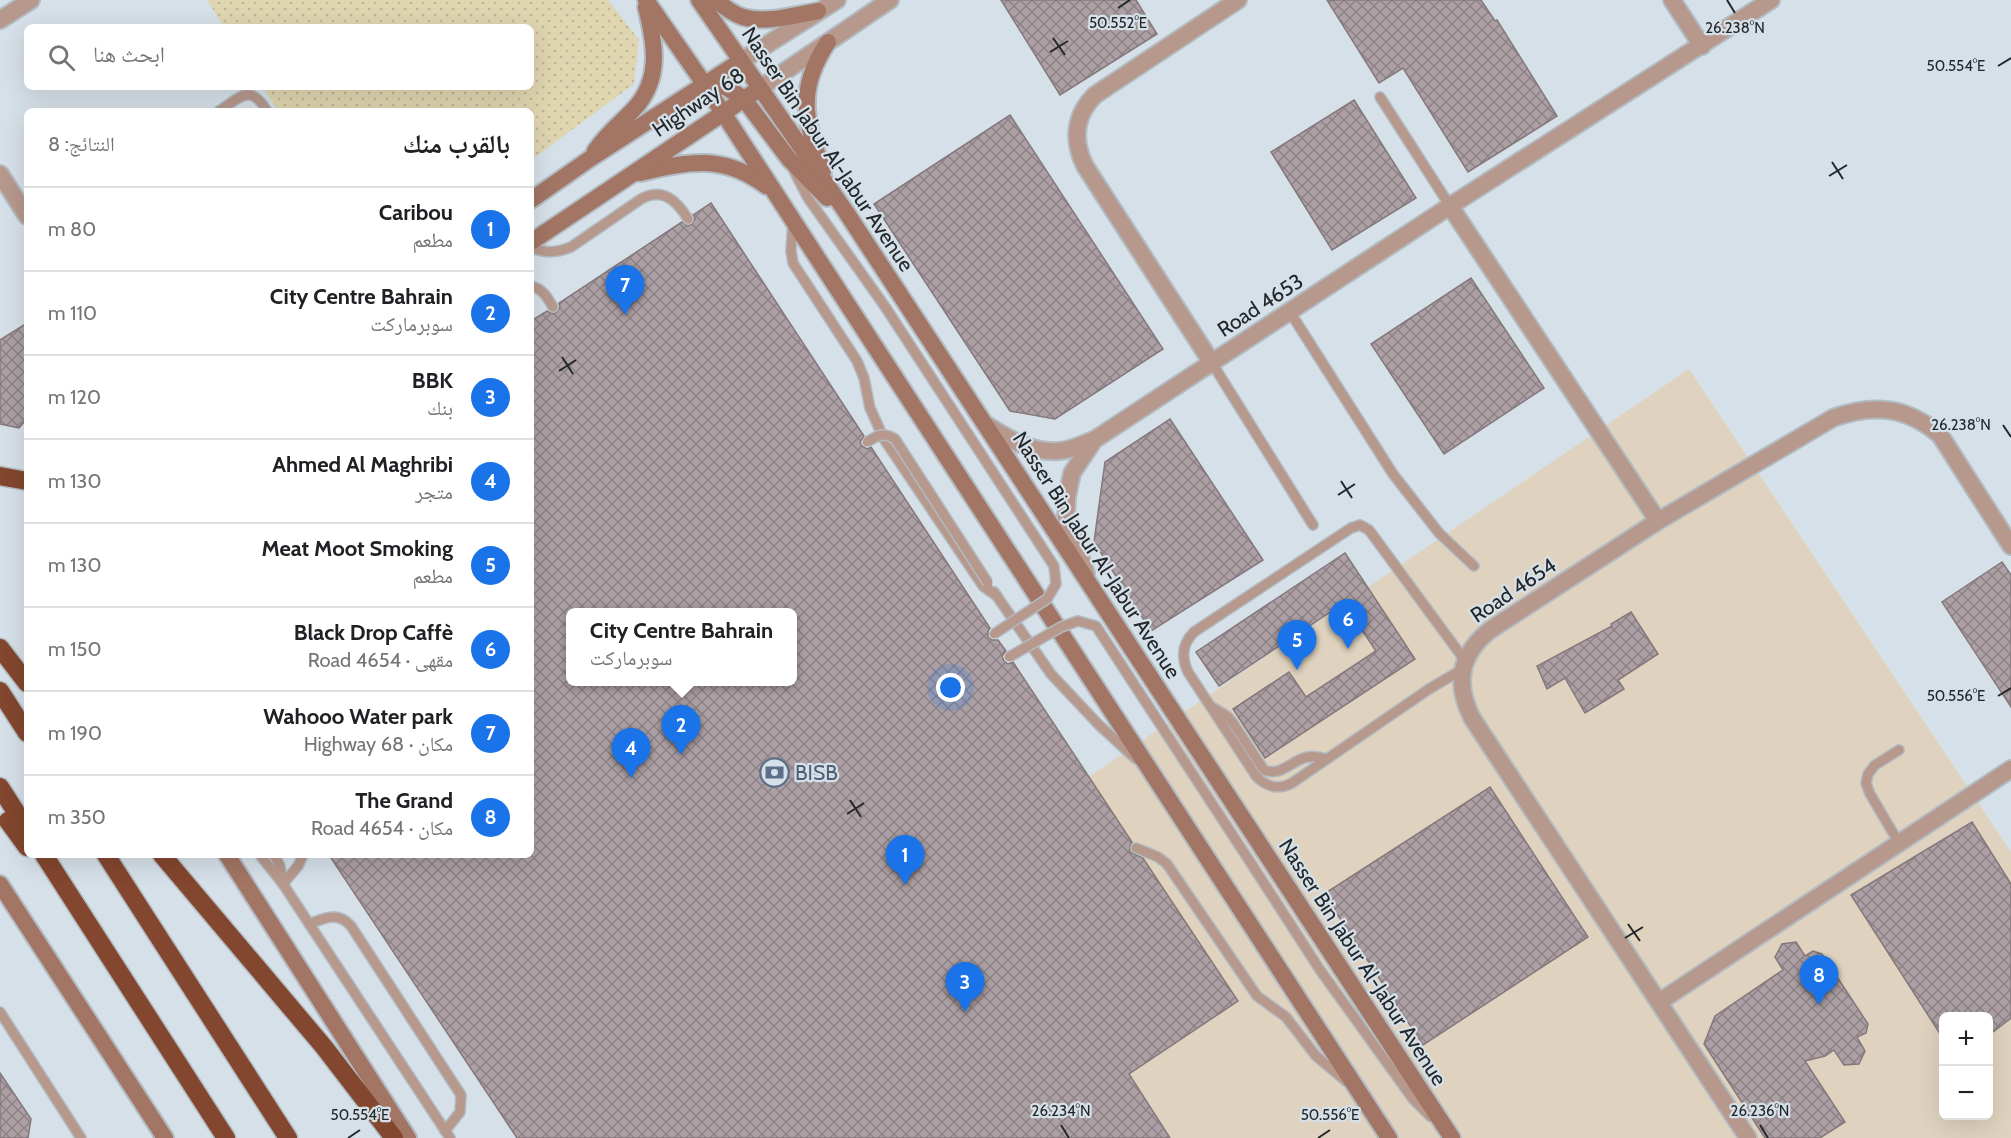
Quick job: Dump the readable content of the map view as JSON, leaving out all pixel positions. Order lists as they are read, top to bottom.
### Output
{
  "streets": {
    "main road": ["Highway 68", "Nasser Bin Jabur Al-Jabur Avenue"],
    "street": ["Road 4653", "Road 4654"]
  },
  "crossings": [
    ["Highway 68", "Nasser Bin Jabur Al-Jabur Avenue"],
    ["Nasser Bin Jabur Al-Jabur Avenue", "Road 4653"]
  ],
  "places": {
    "bank": ["BISB"]
  },
  "page": {
    "search": "ابحث هنا",
    "heading": ["بالقرب منك", "النتائج: 8"],
    "list": [
      {
        "mark": "1",
        "name": "Caribou",
        "note": "مطعم",
        "value": "80 m"
      },
      {
        "mark": "2",
        "name": "City Centre Bahrain",
        "note": "سوبرماركت",
        "value": "110 m"
      },
      {
        "mark": "3",
        "name": "BBK",
        "note": "بنك",
        "value": "120 m"
      },
      {
        "mark": "4",
        "name": "Ahmed Al Maghribi",
        "note": "متجر",
        "value": "130 m"
      },
      {
        "mark": "5",
        "name": "Meat Moot Smoking",
        "note": "مطعم",
        "value": "130 m"
      },
      {
        "mark": "6",
        "name": "Black Drop Caffè",
        "note": "مقهى · Road 4654",
        "value": "150 m"
      },
      {
        "mark": "7",
        "name": "Wahooo Water park",
        "note": "مكان · Highway 68",
        "value": "190 m"
      },
      {
        "mark": "8",
        "name": "The Grand",
        "note": "مكان · Road 4654",
        "value": "350 m"
      }
    ],
    "pins": [
      "7",
      "6",
      "5",
      "2",
      "4",
      "1",
      "8",
      "3"
    ],
    "popup": ["City Centre Bahrain", "سوبرماركت"],
    "map_buttons": ["+", "−"]
  },
  "coordinates": [
    "50.552°E",
    "26.238°N",
    "50.554°E",
    "50.556°E",
    "26.234°N",
    "26.236°N"
  ]
}
